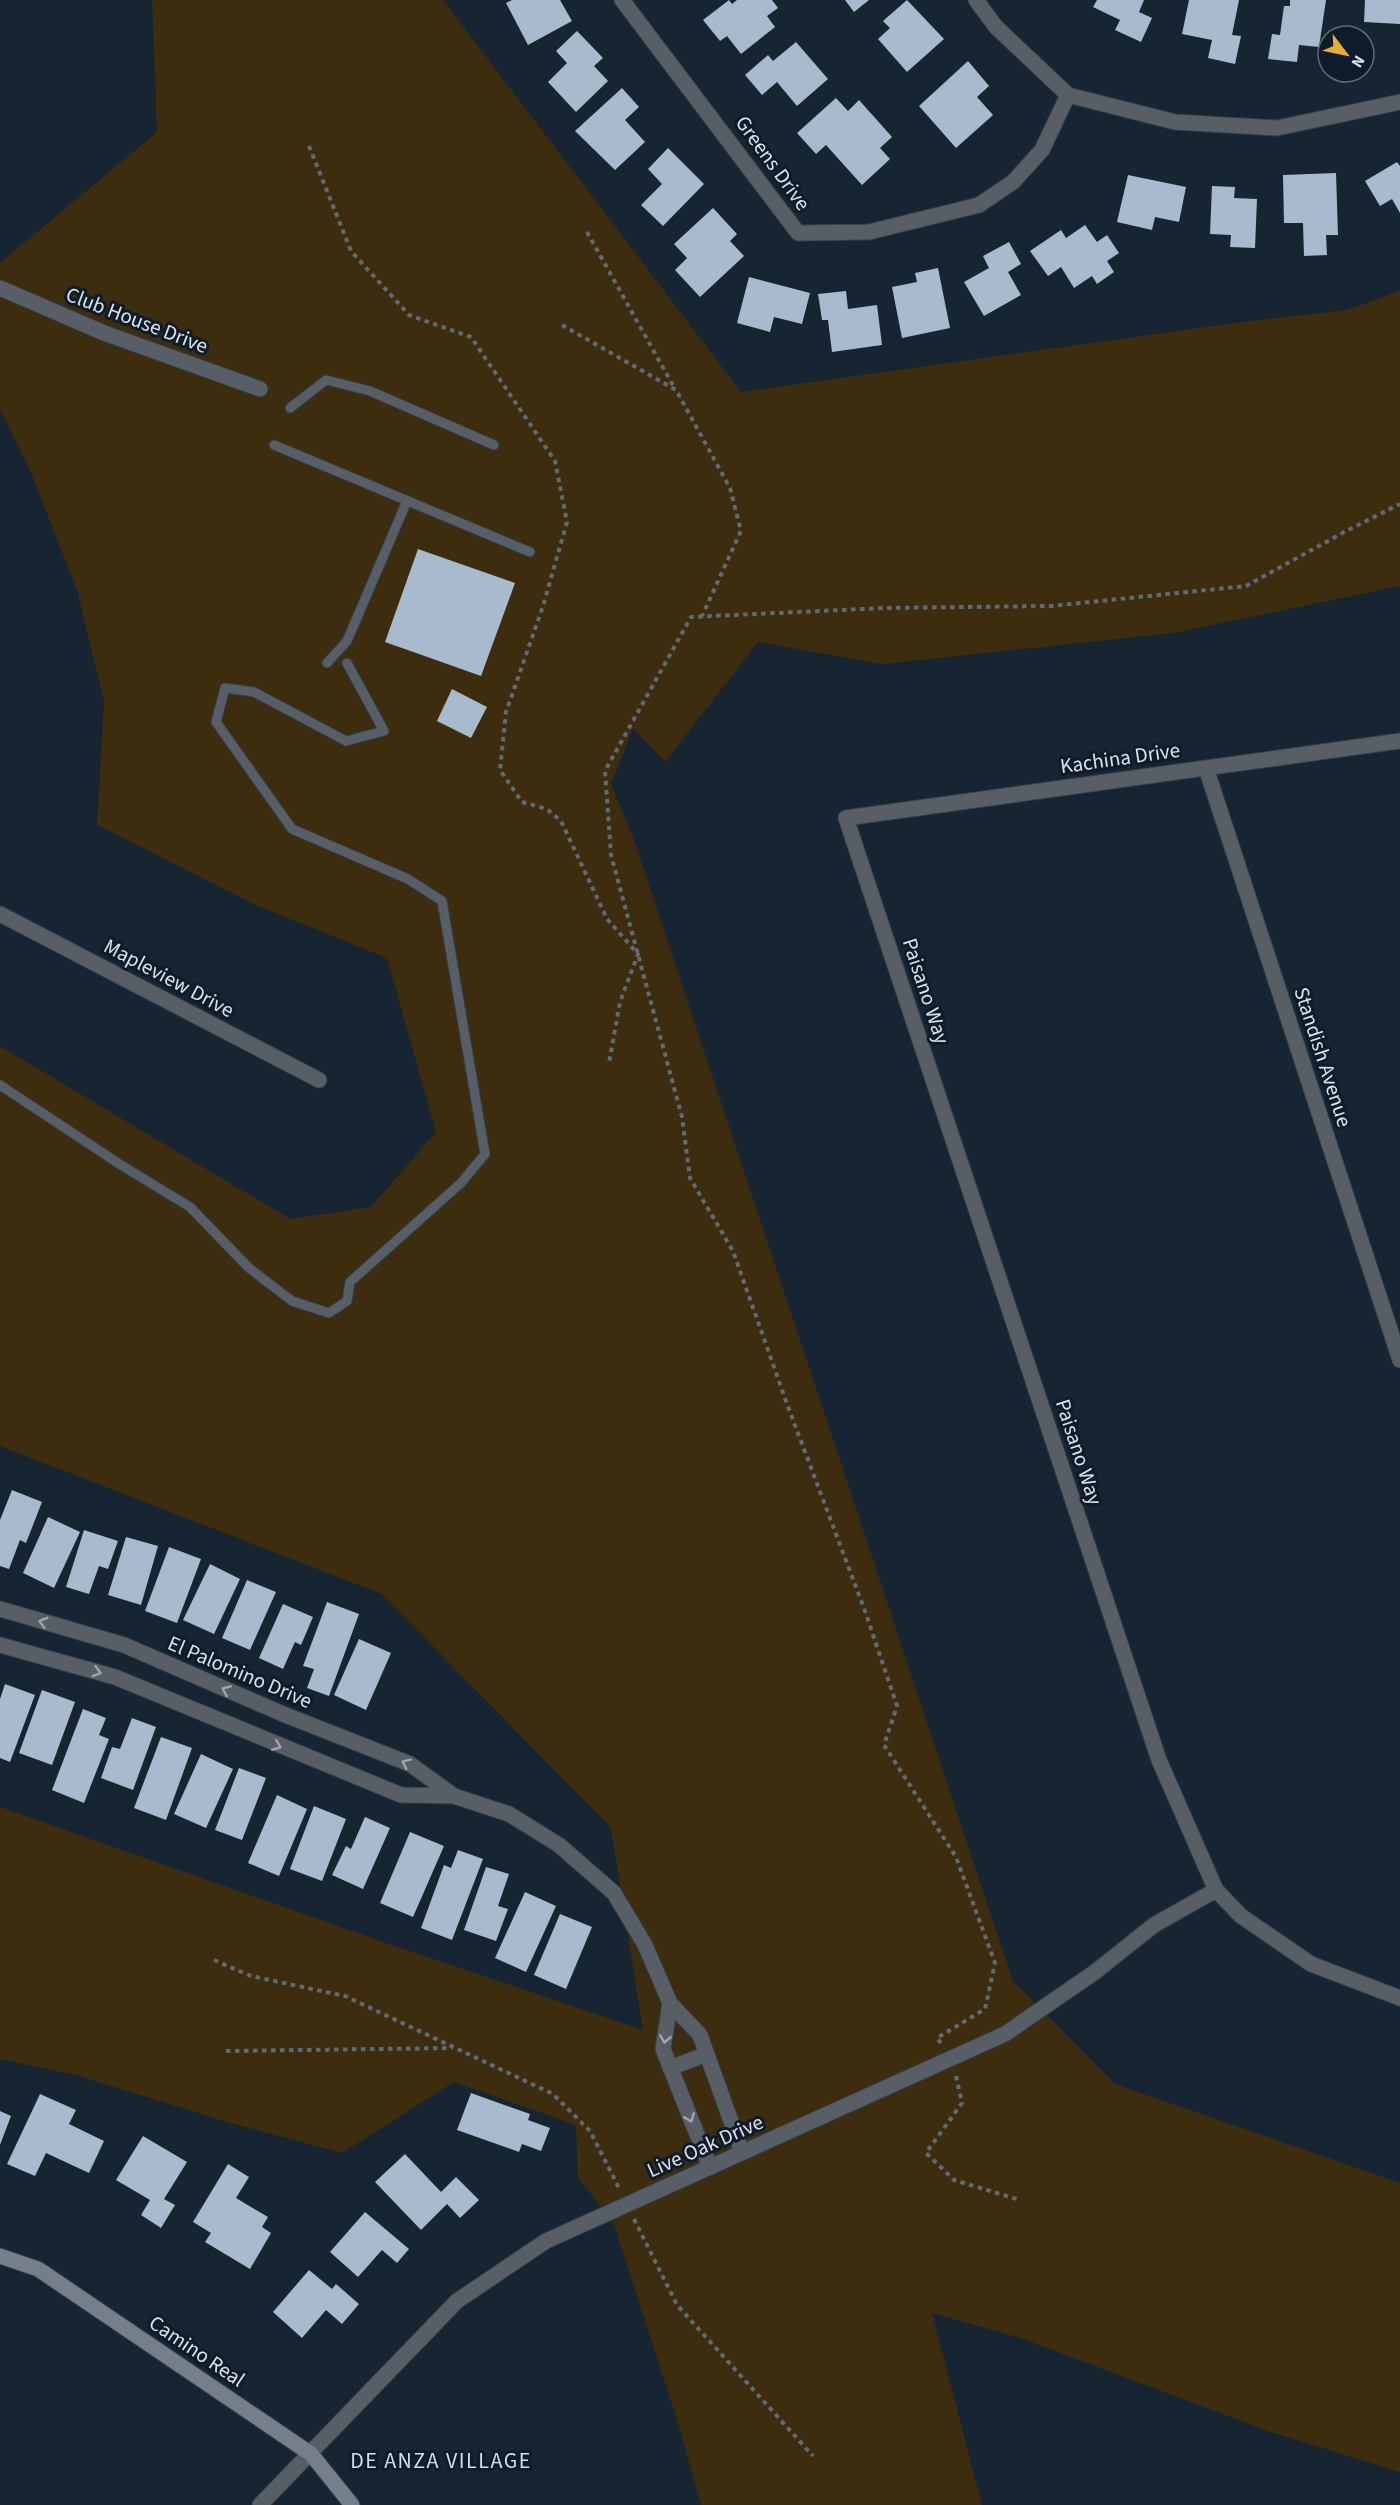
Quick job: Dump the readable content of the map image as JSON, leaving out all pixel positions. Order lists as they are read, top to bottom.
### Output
{
  "streets": {
    "main road": ["Camino Real"],
    "street": [
      "Greens Drive",
      "Club House Drive",
      "Kachina Drive",
      "Mapleview Drive",
      "Paisano Way",
      "Standish Avenue",
      "El Palomino Drive",
      "Live Oak Drive"
    ]
  },
  "crossings": [
    ["Kachina Drive", "Paisano Way"],
    ["Kachina Drive", "Standish Avenue"],
    ["Paisano Way", "Live Oak Drive"],
    ["El Palomino Drive", "Live Oak Drive"],
    ["Live Oak Drive", "Camino Real"]
  ],
  "districts": ["DE ANZA VILLAGE"],
  "north": "bottom right"
}
